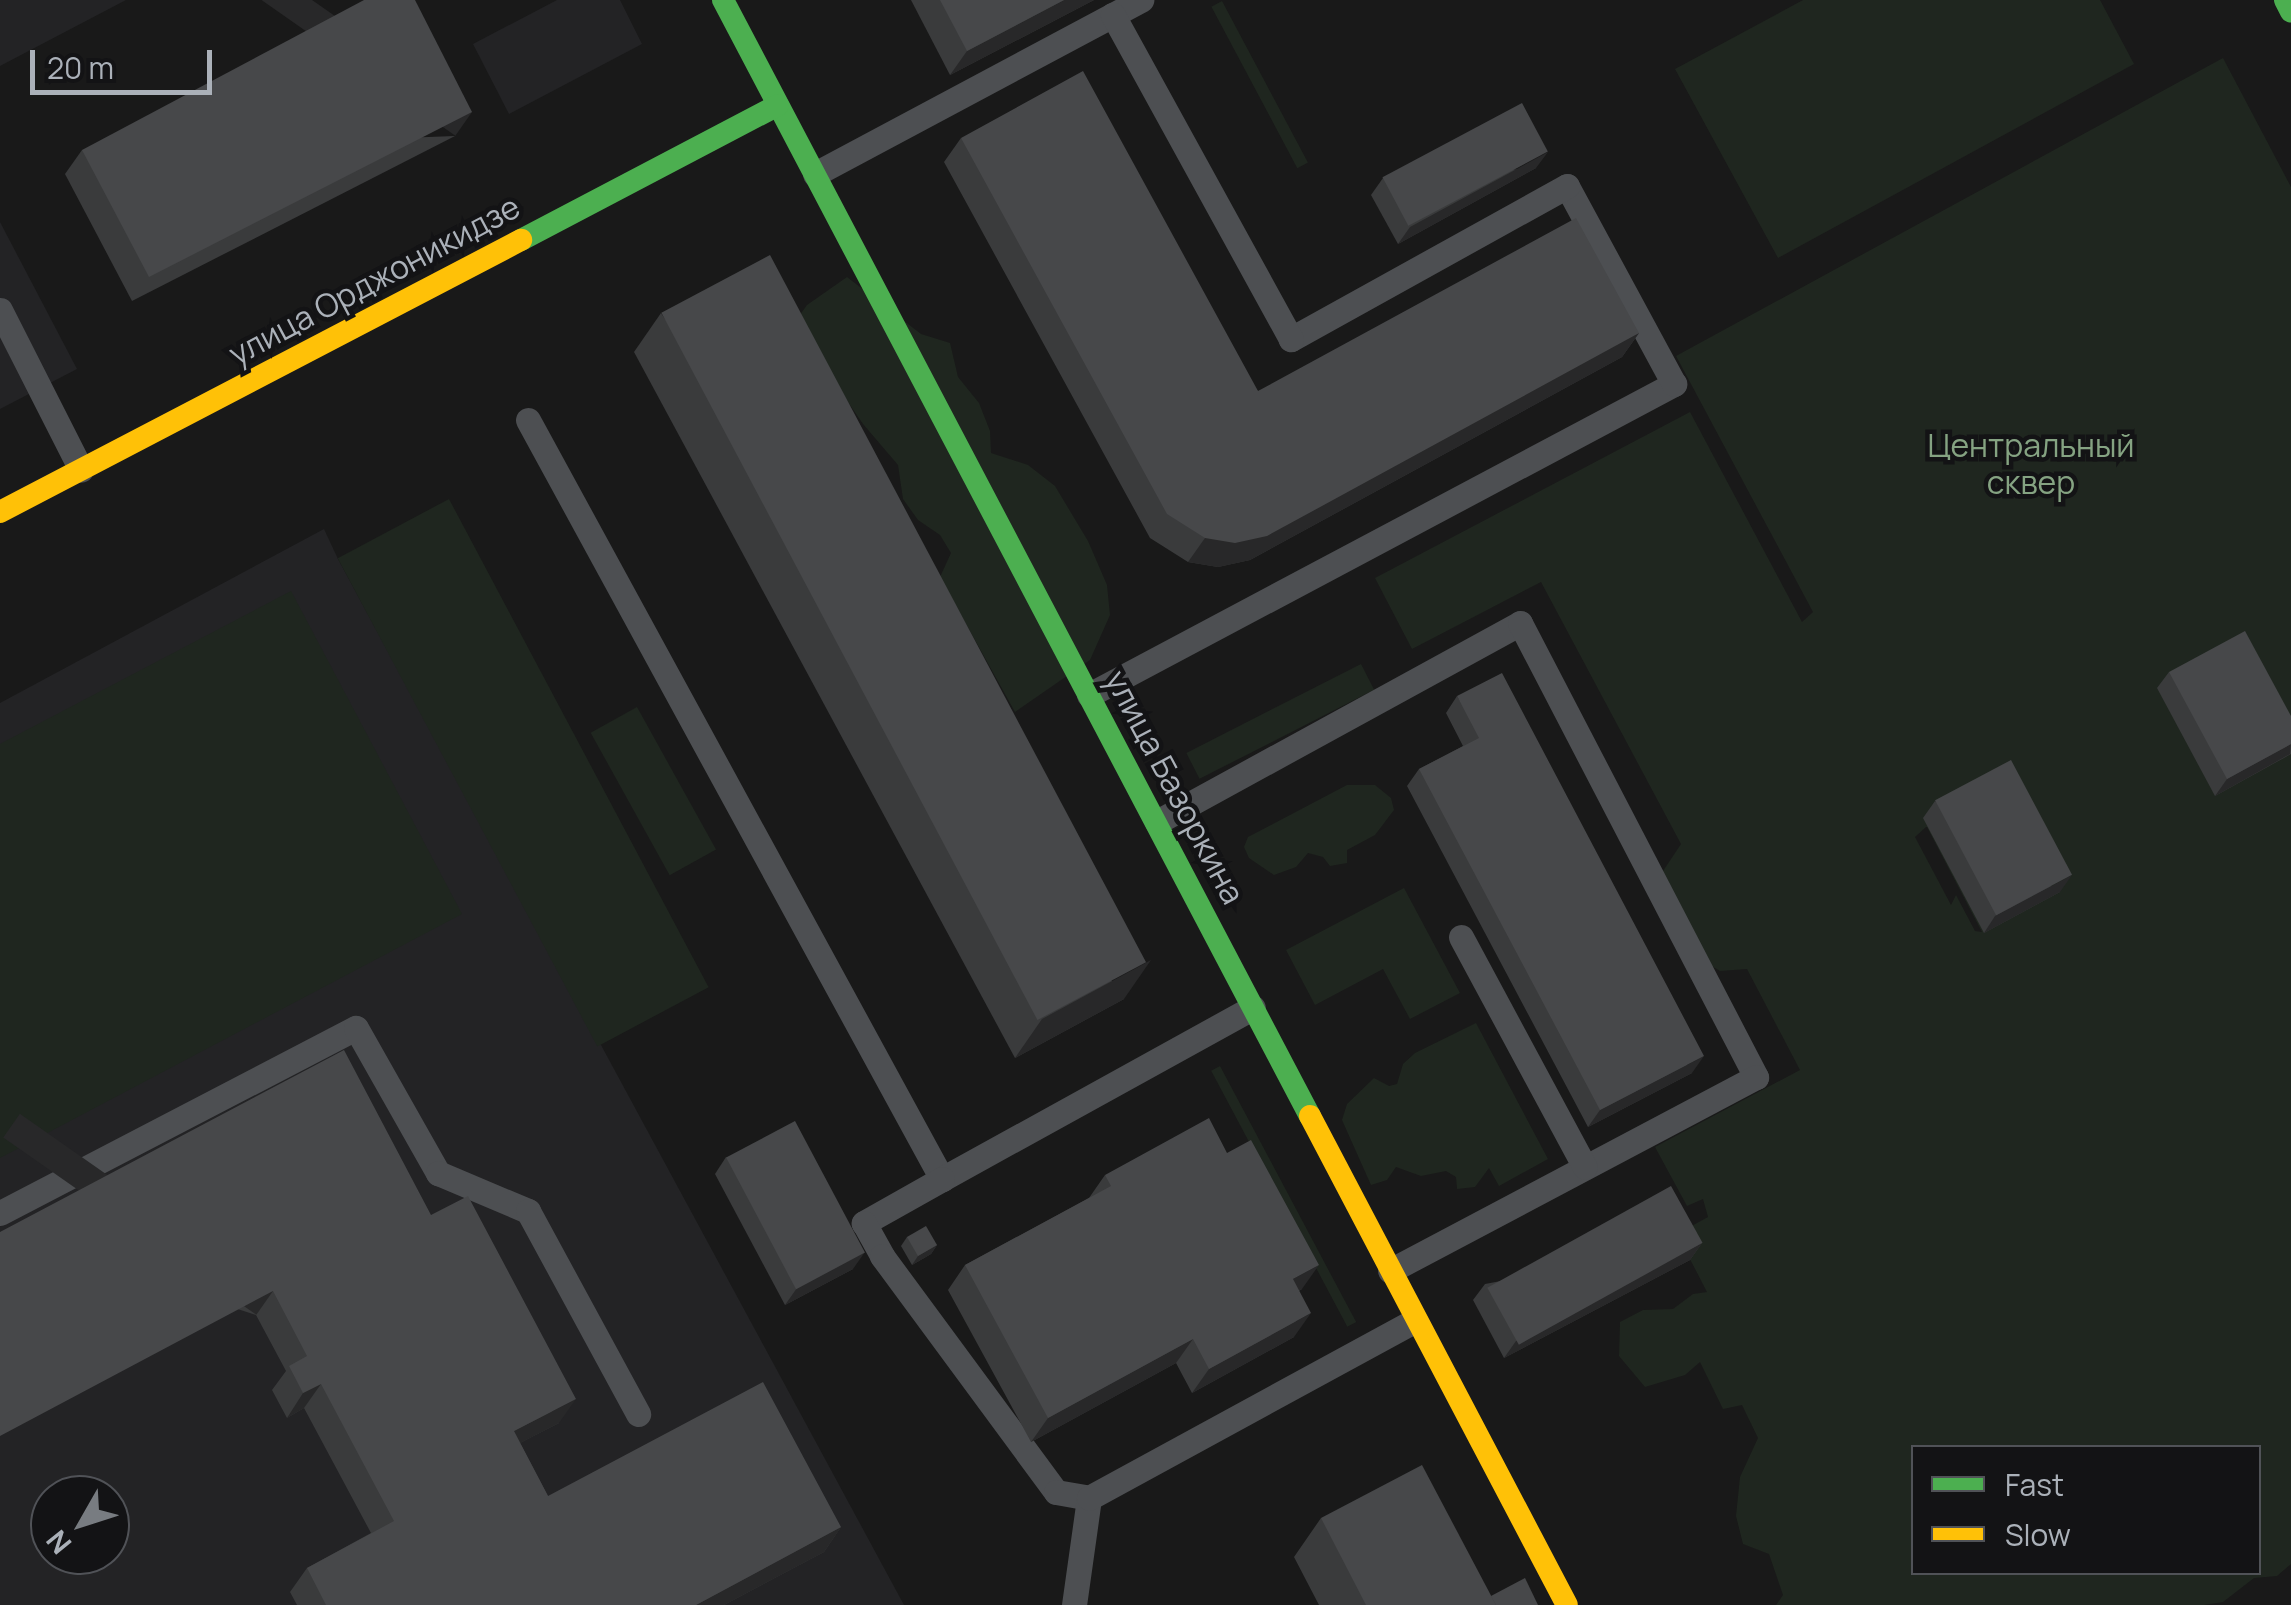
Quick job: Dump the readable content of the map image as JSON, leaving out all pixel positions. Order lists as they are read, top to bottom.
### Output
{
  "streets": {
    "street": ["улица Орджоникидзе", "улица Базоркина"]
  },
  "crossings": [
    ["улица Орджоникидзе", "улица Базоркина"]
  ],
  "parks": ["Центральный сквер"],
  "legend": ["Fast", "Slow"],
  "scale_bar": "20 m",
  "north": "bottom left"
}
